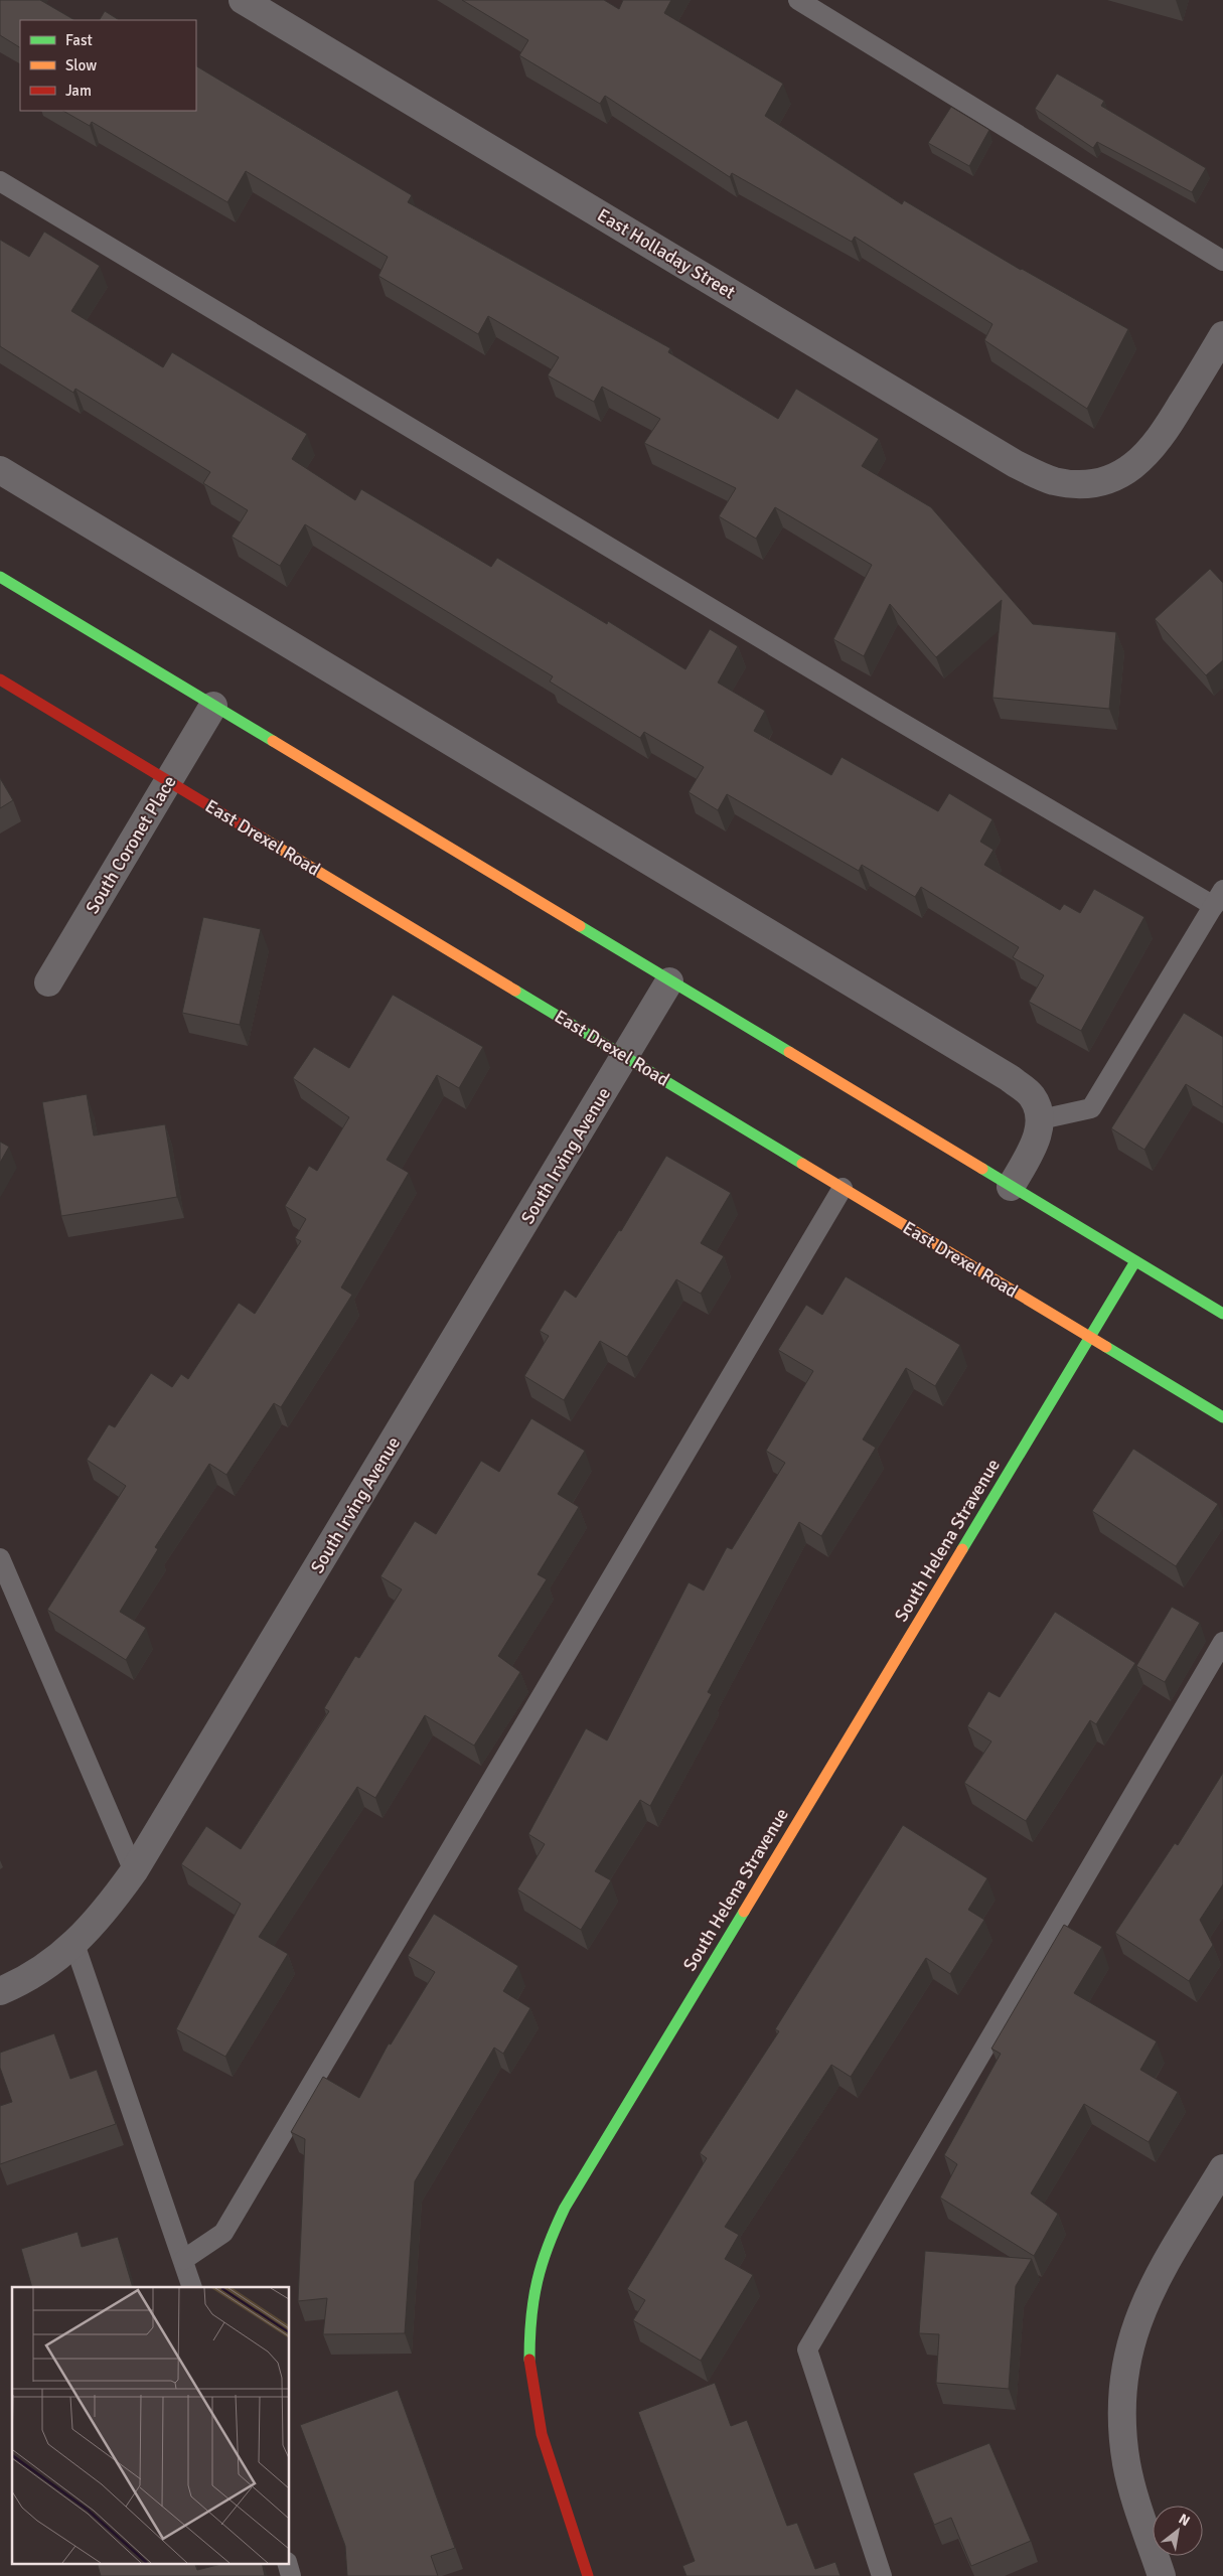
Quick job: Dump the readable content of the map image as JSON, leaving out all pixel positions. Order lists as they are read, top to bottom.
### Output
{
  "streets": {
    "street": [
      "East Holladay Street",
      "East Drexel Road",
      "South Coronet Place",
      "South Irving Avenue",
      "South Helena Stravenue"
    ]
  },
  "crossings": [
    ["East Drexel Road", "South Coronet Place"],
    ["East Drexel Road", "South Irving Avenue"],
    ["East Drexel Road", "South Helena Stravenue"]
  ],
  "legend": ["Fast", "Slow", "Jam"],
  "north": "top right"
}
